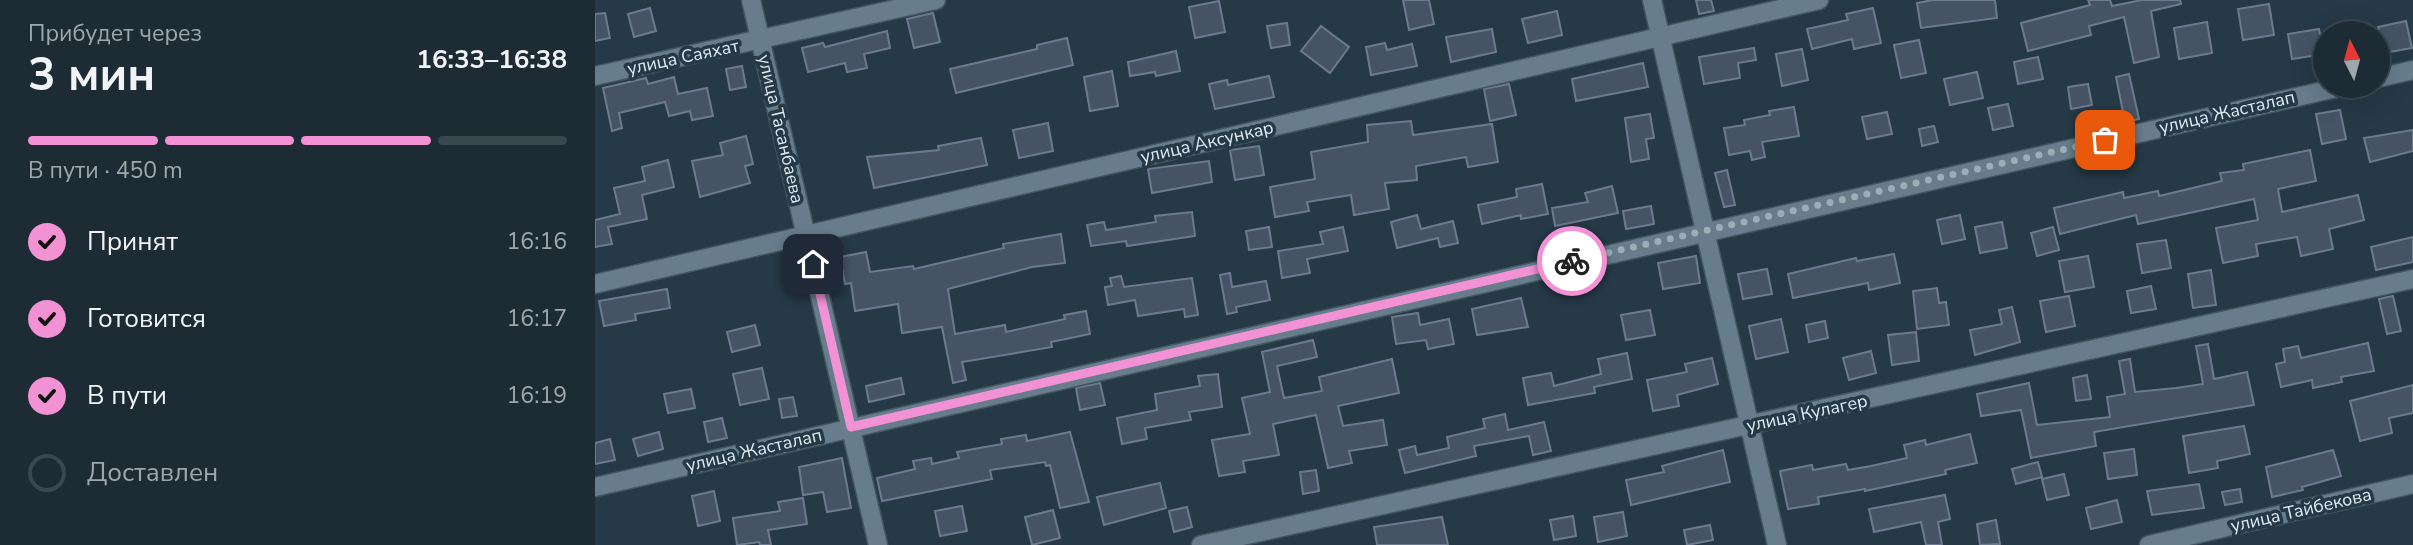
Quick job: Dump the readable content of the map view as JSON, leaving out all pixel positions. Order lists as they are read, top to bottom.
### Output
{
  "streets": {
    "street": [
      "улица Саяхат",
      "улица Жасталап",
      "улица Тасанбаева",
      "улица Аксункар",
      "улица Кулагер",
      "улица Тайбекова"
    ]
  },
  "crossings": [
    ["улица Саяхат", "улица Тасанбаева"],
    ["улица Жасталап", "улица Тасанбаева"],
    ["улица Тасанбаева", "улица Аксункар"]
  ],
  "north": "top",
  "page": {
    "heading": ["3 мин", "Прибудет через", "16:33–16:38"],
    "bar": "В пути · 450 m",
    "list": [
      ["Принят", "16:16"],
      ["Готовится", "16:17"],
      ["В пути", "16:19"],
      "Доставлен"
    ]
  }
}
